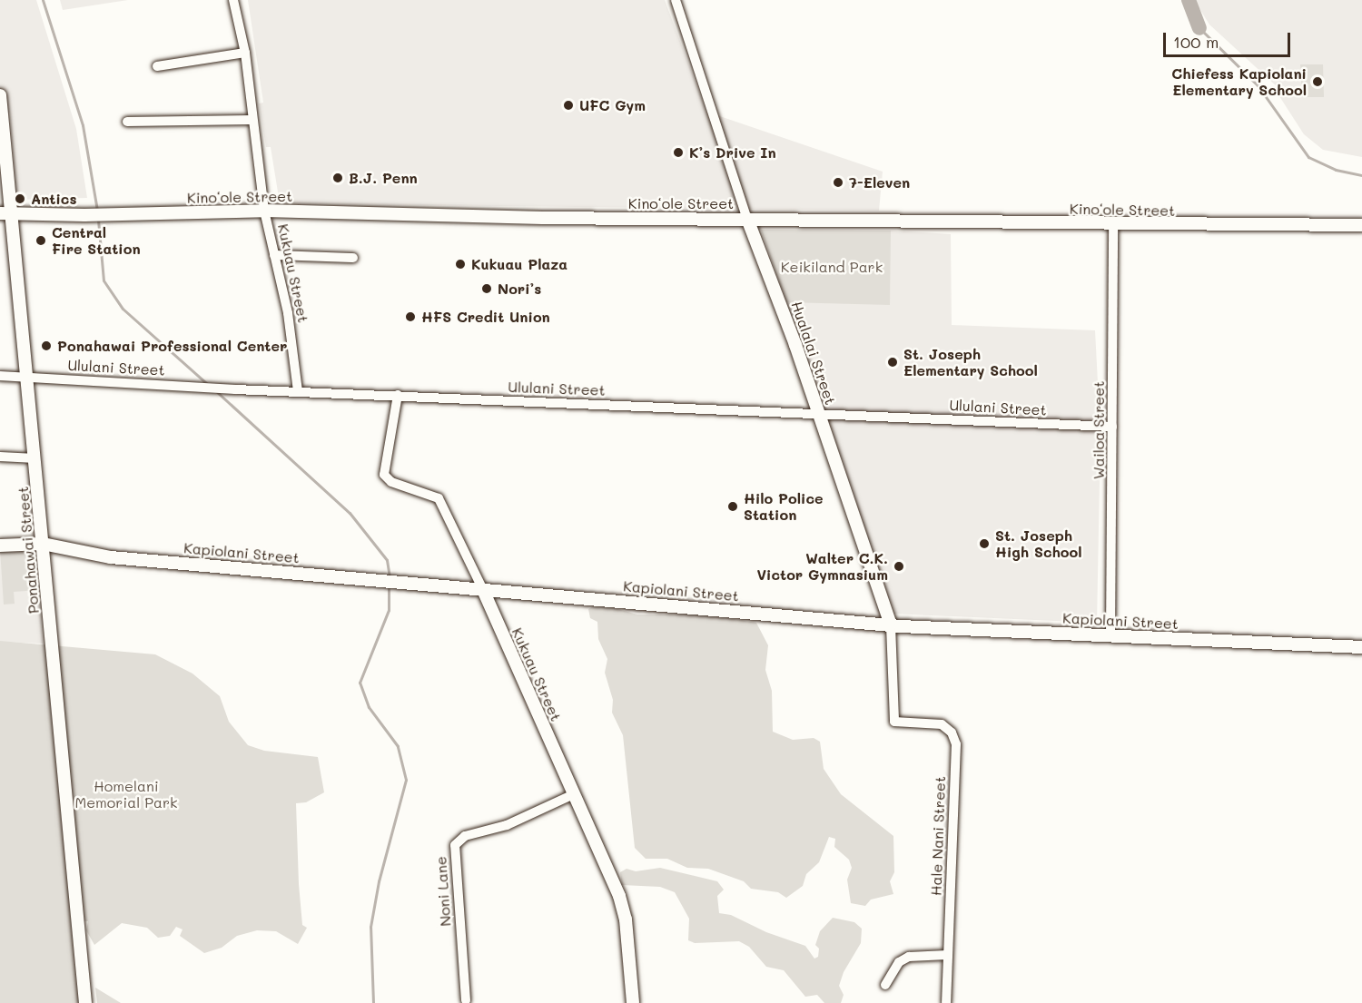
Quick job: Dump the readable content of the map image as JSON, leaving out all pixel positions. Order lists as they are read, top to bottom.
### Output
{
  "streets": {
    "street": [
      "Kinoʻole Street",
      "Kukuau Street",
      "Hualalai Street",
      "Ululani Street",
      "Wailoa Street",
      "Ponahawai Street",
      "Kapiolani Street",
      "Hale Nani Street",
      "Noni Lane"
    ]
  },
  "crossings": [
    ["Kinoʻole Street", "Kukuau Street"],
    ["Kinoʻole Street", "Hualalai Street"],
    ["Kinoʻole Street", "Wailoa Street"],
    ["Kinoʻole Street", "Ponahawai Street"],
    ["Kukuau Street", "Ululani Street"],
    ["Kukuau Street", "Kapiolani Street"],
    ["Kukuau Street", "Noni Lane"],
    ["Hualalai Street", "Ululani Street"],
    ["Hualalai Street", "Kapiolani Street"],
    ["Hualalai Street", "Hale Nani Street"],
    ["Ululani Street", "Wailoa Street"],
    ["Ululani Street", "Ponahawai Street"],
    ["Wailoa Street", "Kapiolani Street"],
    ["Ponahawai Street", "Kapiolani Street"]
  ],
  "parks": ["Keikiland Park", "Homelani Memorial Park"],
  "places": [
    "Chiefess Kapiolani Elementary School",
    "UFC Gym",
    "K’s Drive In",
    "B.J. Penn",
    "7-Eleven",
    "Antics",
    "Central Fire Station",
    "Kukuau Plaza",
    "Nori’s",
    "HFS Credit Union",
    "Ponahawai Professional Center",
    "St. Joseph Elementary School",
    "Hilo Police Station",
    "St. Joseph High School",
    "Walter C.K. Victor Gymnasium"
  ],
  "scale_bar": "100 m"
}
